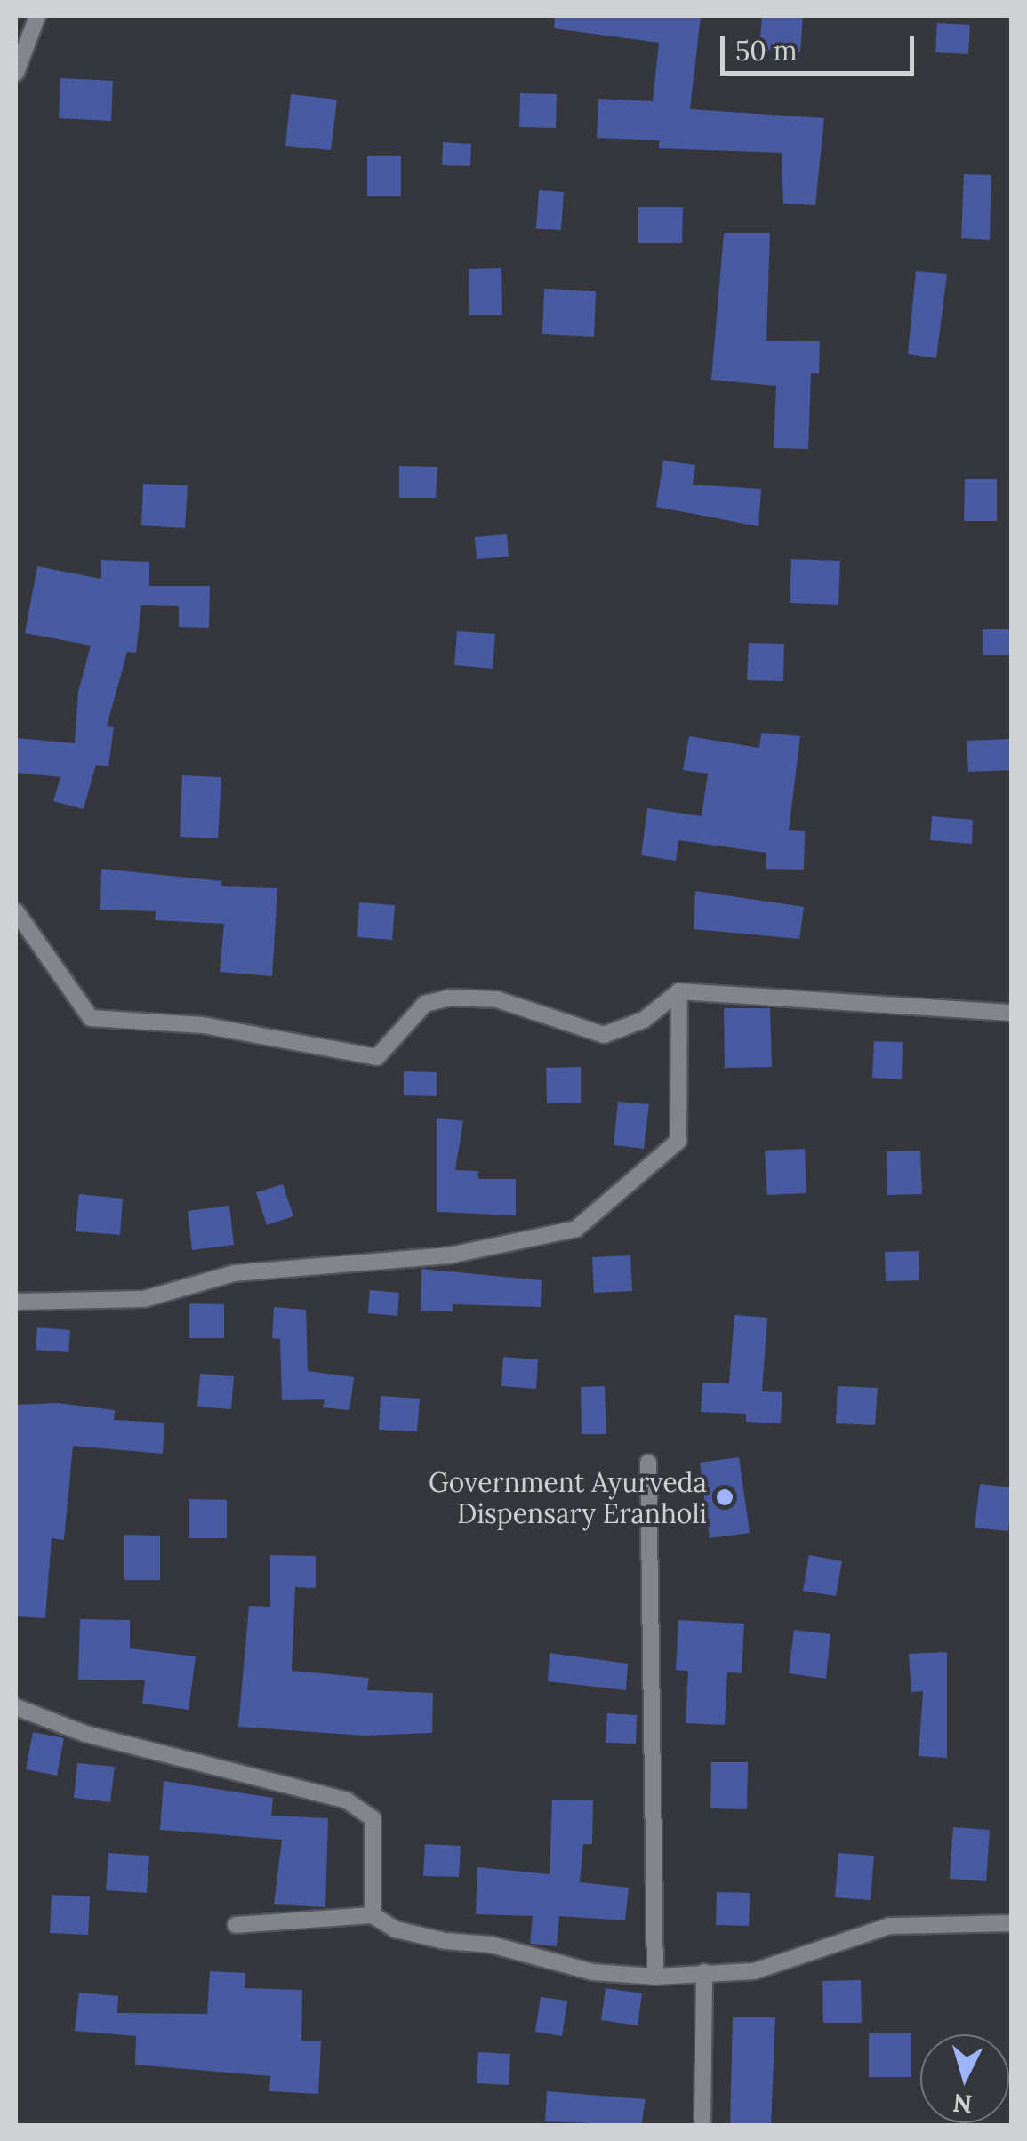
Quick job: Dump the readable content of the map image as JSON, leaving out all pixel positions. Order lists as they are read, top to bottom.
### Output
{
  "places": ["Government Ayurveda Dispensary Eranholi"],
  "scale_bar": "50 m",
  "north": "bottom"
}
